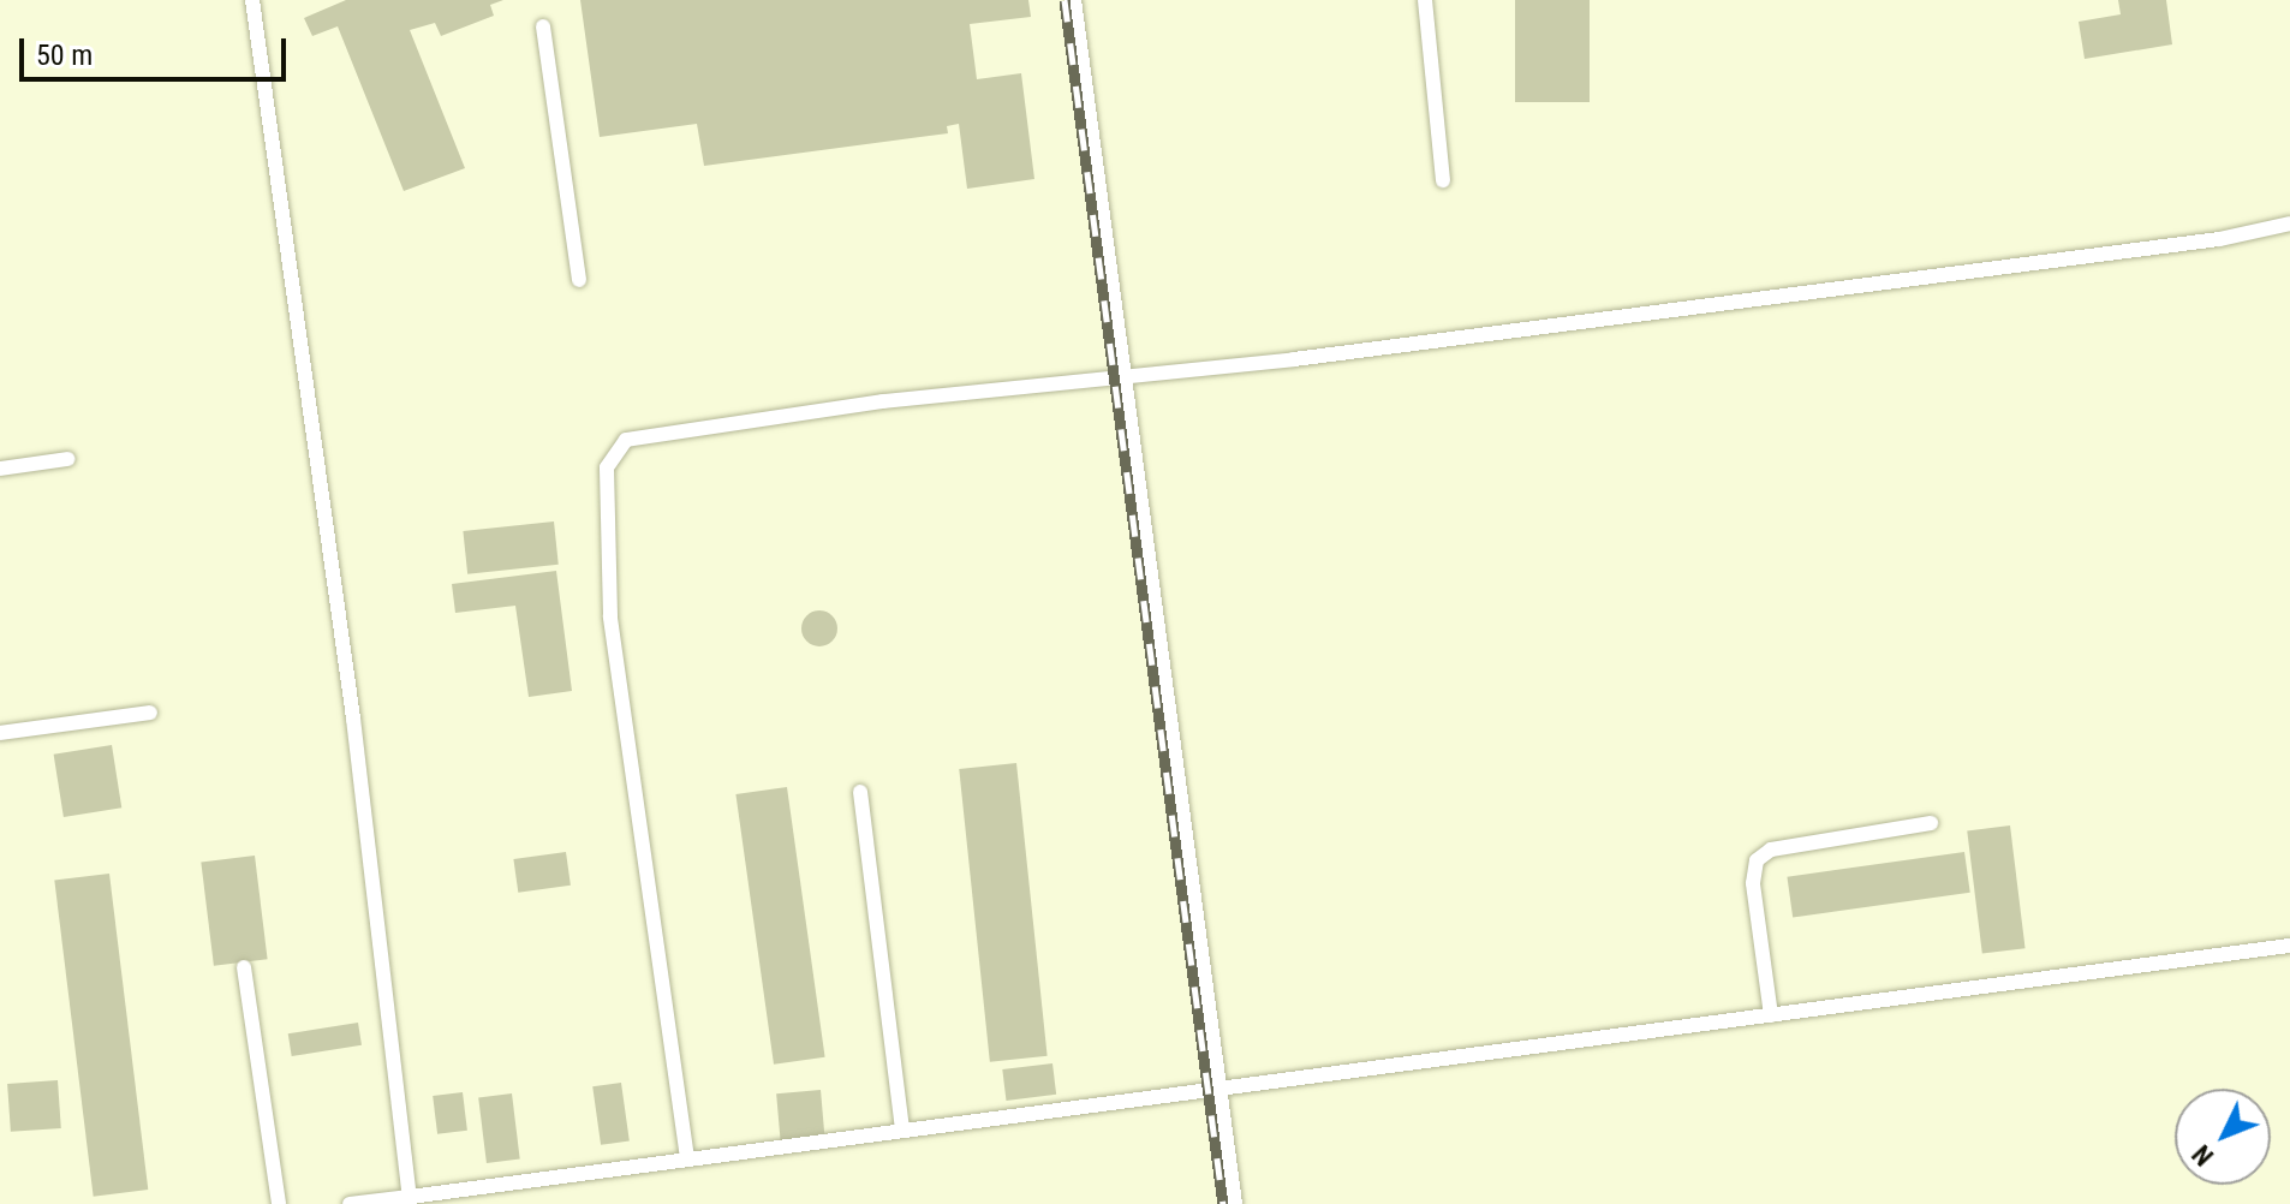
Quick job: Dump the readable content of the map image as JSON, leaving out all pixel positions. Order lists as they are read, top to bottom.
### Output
{
  "scale_bar": "50 m",
  "north": "bottom left"
}
